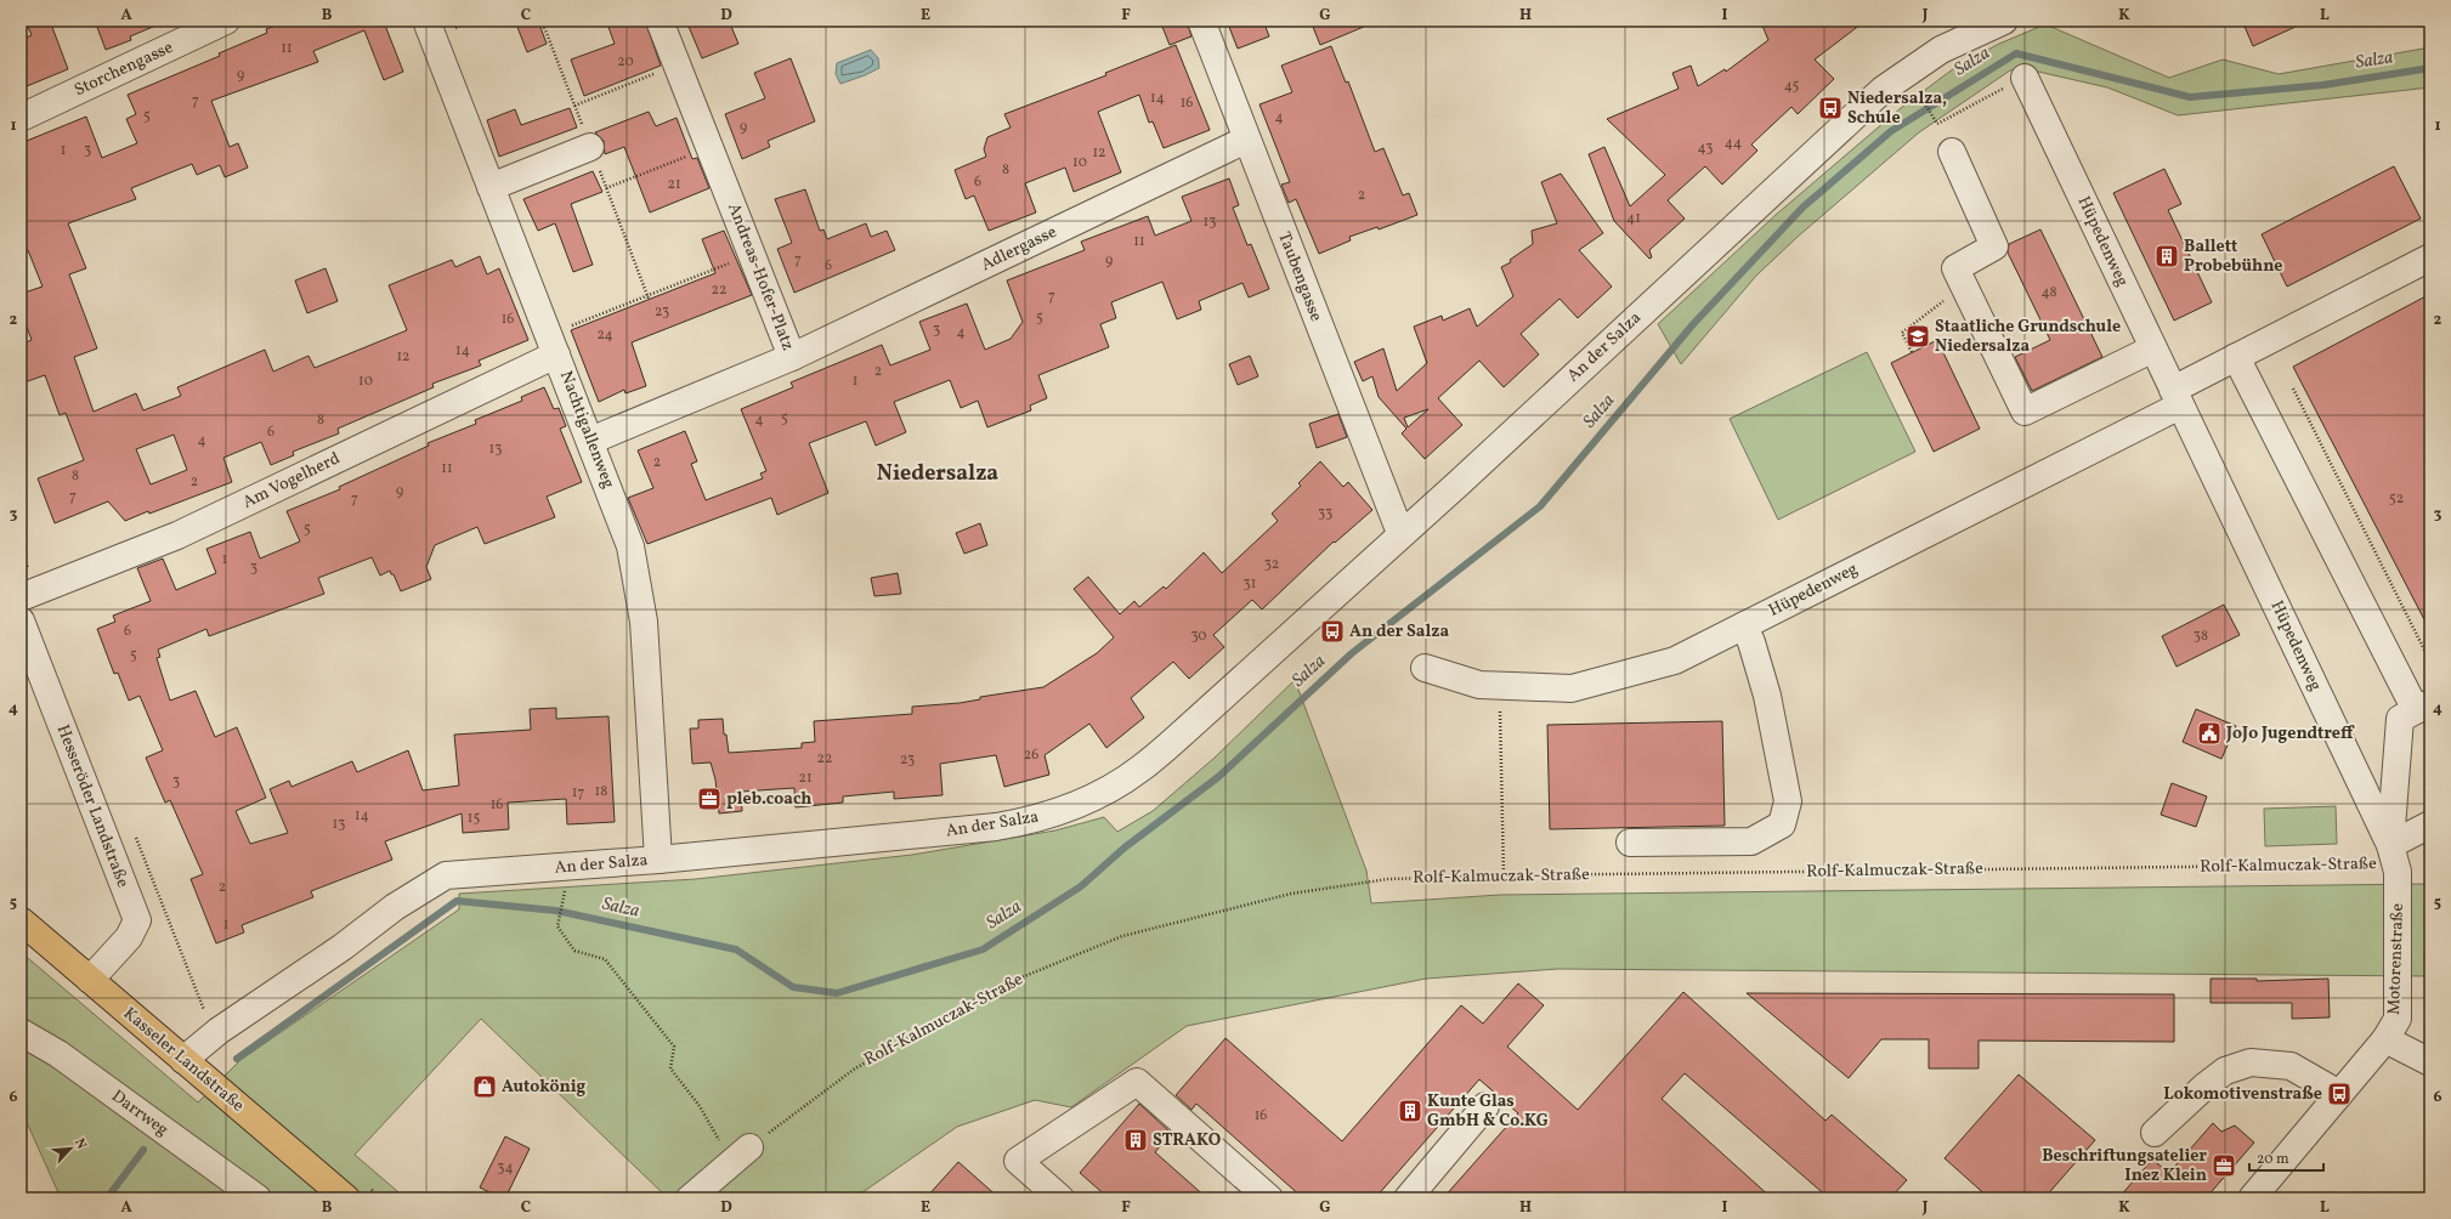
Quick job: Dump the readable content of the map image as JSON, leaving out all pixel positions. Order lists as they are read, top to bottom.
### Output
{
  "streets": {
    "main road": ["Kasseler Landstraße"],
    "street": [
      "Storchengasse",
      "Hüpedenweg",
      "Adlergasse",
      "Andreas-Hofer-Platz",
      "Taubengasse",
      "An der Salza",
      "Nachtigallenweg",
      "Am Vogelherd",
      "Hesseröder Landstraße",
      "Motorenstraße",
      "Darrweg"
    ],
    "path": ["Rolf-Kalmuczak-Straße"]
  },
  "crossings": [
    ["Hüpedenweg", "Rolf-Kalmuczak-Straße"],
    ["Hüpedenweg", "Motorenstraße"],
    ["Adlergasse", "Andreas-Hofer-Platz"],
    ["Adlergasse", "Taubengasse"],
    ["Andreas-Hofer-Platz", "Nachtigallenweg"],
    ["Taubengasse", "An der Salza"],
    ["An der Salza", "Nachtigallenweg"],
    ["An der Salza", "Kasseler Landstraße"],
    ["Nachtigallenweg", "Am Vogelherd"],
    ["Hesseröder Landstraße", "Kasseler Landstraße"],
    ["Rolf-Kalmuczak-Straße", "Motorenstraße"]
  ],
  "districts": ["Niedersalza"],
  "water": ["Salza"],
  "places": {
    "bus stop": ["Niedersalza, Schule", "An der Salza", "Lokomotivenstraße"],
    "building": ["Ballett Probebühne", "Kunte Glas GmbH & Co.KG", "STRAKO"],
    "school or university": ["Staatliche Grundschule Niedersalza"],
    "public building": ["JoJo Jugendtreff"],
    "office": ["pleb.coach", "Beschriftungsatelier Inez Klein"],
    "shop": ["Autokönig"]
  },
  "house_numbers": [
    "11",
    "20",
    "9",
    "45",
    "14",
    "7",
    "16",
    "5",
    "4",
    "9",
    "44",
    "43",
    "1",
    "3",
    "12",
    "10",
    "8",
    "6",
    "21",
    "2",
    "41",
    "13",
    "11",
    "7",
    "9",
    "6",
    "22",
    "48",
    "7",
    "23",
    "5",
    "16",
    "3",
    "4",
    "24",
    "14",
    "12",
    "2",
    "10",
    "1",
    "5",
    "8",
    "4",
    "6",
    "4",
    "13",
    "2",
    "11",
    "8",
    "2",
    "9",
    "7",
    "7",
    "52",
    "33",
    "5",
    "1",
    "32",
    "3",
    "31",
    "6",
    "30",
    "38",
    "5",
    "26",
    "22",
    "23",
    "21",
    "3",
    "18",
    "17",
    "16",
    "14",
    "15",
    "13",
    "2",
    "1",
    "16",
    "34"
  ],
  "scale_bar": "20 m",
  "north": "top right",
  "grid": {
    "columns": [
      "A",
      "B",
      "C",
      "D",
      "E",
      "F",
      "G",
      "H",
      "I",
      "J",
      "K",
      "L"
    ],
    "rows": [
      "1",
      "2",
      "3",
      "4",
      "5",
      "6"
    ]
  }
}
